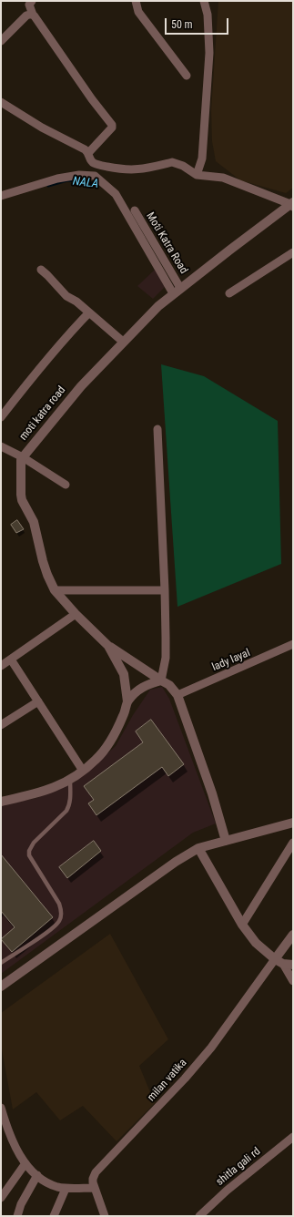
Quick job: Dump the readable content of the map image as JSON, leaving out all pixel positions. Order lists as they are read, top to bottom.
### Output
{
  "streets": {
    "street": [
      "Moti Katra Road",
      "moti katra road",
      "lady layal",
      "milan vatika",
      "shitla gali rd"
    ]
  },
  "crossings": [
    ["Moti Katra Road", "moti katra road"]
  ],
  "water": ["NALA"],
  "scale_bar": "50 m"
}
